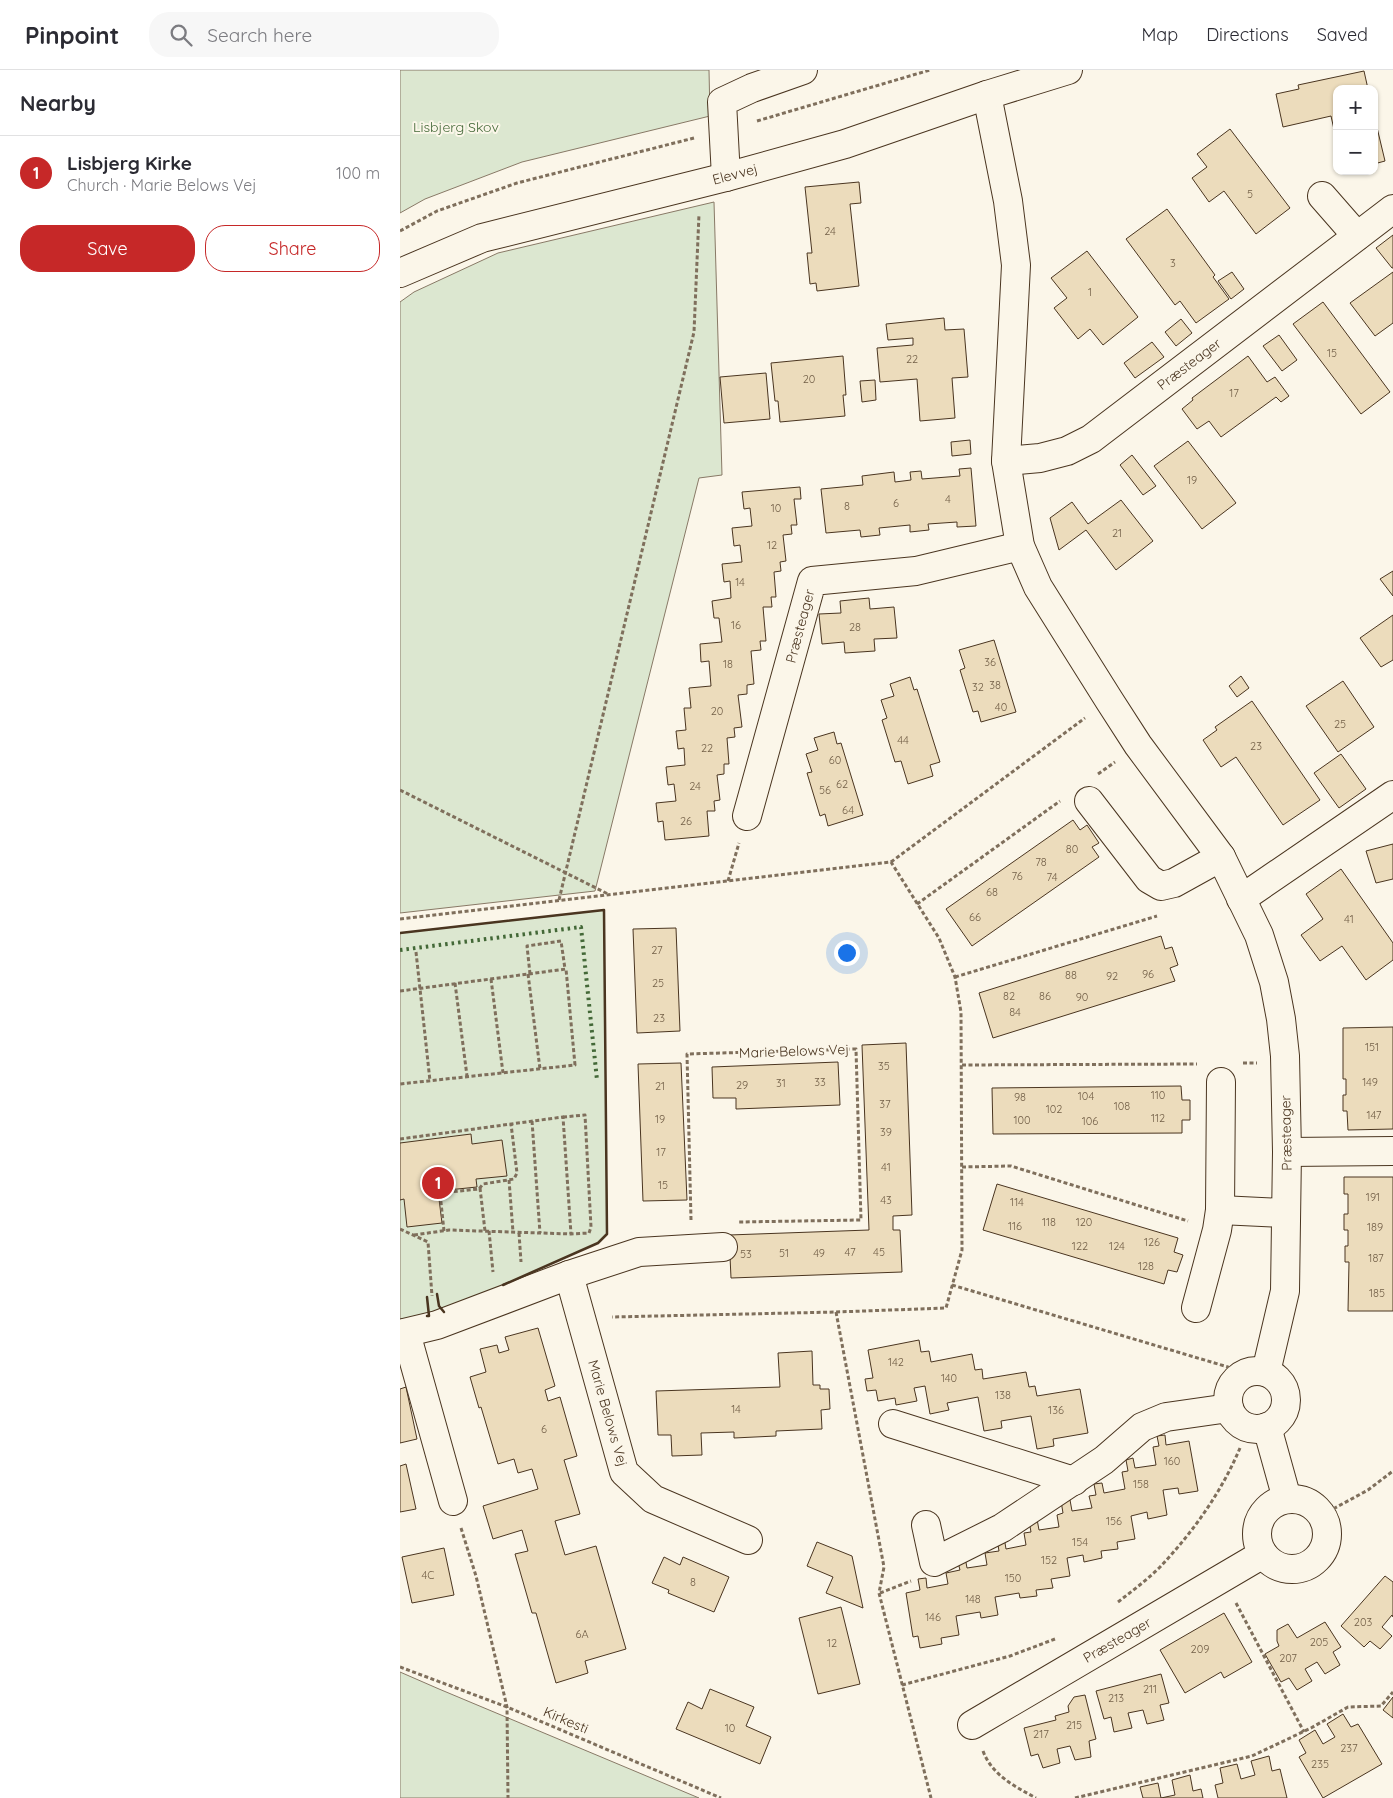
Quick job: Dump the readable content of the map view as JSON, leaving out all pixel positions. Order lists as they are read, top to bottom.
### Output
{
  "streets": {
    "street": ["Elevvej", "Præsteager", "Marie Belows Vej"],
    "path": ["Kirkesti"]
  },
  "crossings": [
    ["Elevvej", "Præsteager"]
  ],
  "parks": ["Lisbjerg Skov"],
  "house_numbers": [
    "5",
    "24",
    "3",
    "1",
    "15",
    "22",
    "20",
    "17",
    "19",
    "4",
    "6",
    "8",
    "10",
    "21",
    "12",
    "14",
    "16",
    "28",
    "36",
    "18",
    "38",
    "32",
    "40",
    "20",
    "25",
    "44",
    "23",
    "22",
    "60",
    "62",
    "24",
    "56",
    "64",
    "26",
    "80",
    "78",
    "76",
    "74",
    "68",
    "66",
    "41",
    "27",
    "96",
    "88",
    "92",
    "25",
    "82",
    "86",
    "90",
    "84",
    "23",
    "151",
    "35",
    "33",
    "149",
    "31",
    "29",
    "21",
    "110",
    "104",
    "98",
    "37",
    "108",
    "102",
    "147",
    "112",
    "19",
    "100",
    "106",
    "39",
    "17",
    "41",
    "15",
    "191",
    "43",
    "114",
    "118",
    "120",
    "116",
    "189",
    "126",
    "122",
    "124",
    "47",
    "45",
    "51",
    "49",
    "53",
    "187",
    "128",
    "185",
    "142",
    "140",
    "138",
    "14",
    "136",
    "6",
    "160",
    "158",
    "156",
    "154",
    "152",
    "4C",
    "150",
    "8",
    "148",
    "146",
    "203",
    "6A",
    "205",
    "12",
    "209",
    "207",
    "211",
    "213",
    "215",
    "10",
    "217",
    "237",
    "235"
  ],
  "page": {
    "header": "Pinpoint",
    "search": "Search here",
    "nav": ["Map", "Directions", "Saved"],
    "heading": "Nearby",
    "map_buttons": ["+", "−"],
    "list": [
      {
        "mark": "1",
        "name": "Lisbjerg Kirke",
        "note": "Church · Marie Belows Vej",
        "value": "100 m"
      }
    ],
    "buttons": ["Save", "Share"],
    "pins": "1"
  }
}
